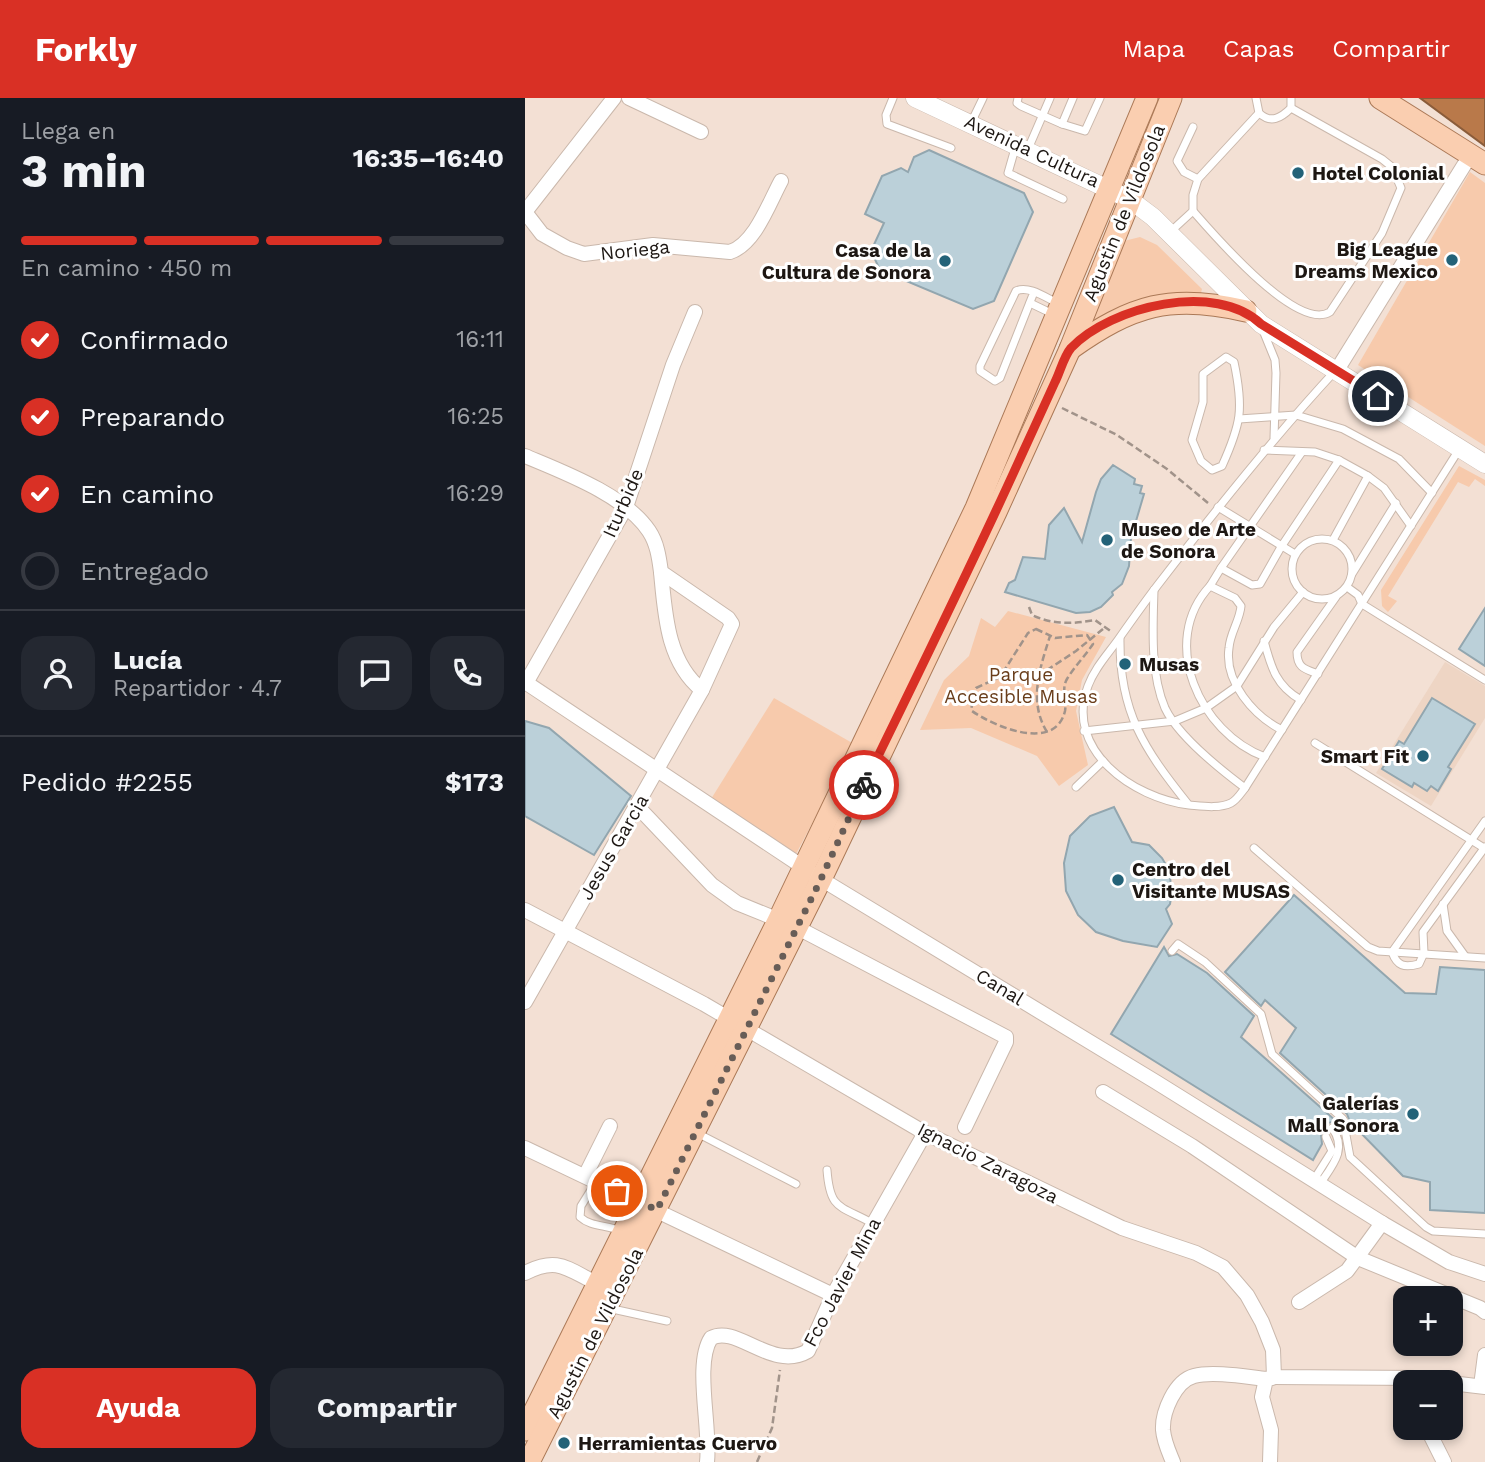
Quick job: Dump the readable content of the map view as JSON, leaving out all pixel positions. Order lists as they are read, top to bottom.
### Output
{
  "streets": {
    "main road": ["Agustin de Vildosola"],
    "street": [
      "Avenida Cultura",
      "Noriega",
      "Iturbide",
      "Jesus Garcia",
      "Canal",
      "Ignacio Zaragoza",
      "Fco Javier Mina"
    ]
  },
  "crossings": [
    ["Avenida Cultura", "Agustin de Vildosola"],
    ["Agustin de Vildosola", "Canal"],
    ["Agustin de Vildosola", "Ignacio Zaragoza"],
    ["Iturbide", "Canal"],
    ["Jesus Garcia", "Canal"],
    ["Jesus Garcia", "Ignacio Zaragoza"],
    ["Ignacio Zaragoza", "Fco Javier Mina"]
  ],
  "parks": ["Parque Accesible Musas"],
  "places": [
    "Hotel Colonial",
    "Big League Dreams Mexico",
    "Casa de la Cultura de Sonora",
    "Museo de Arte de Sonora",
    "Musas",
    "Smart Fit",
    "Centro del Visitante MUSAS",
    "Galerías Mall Sonora",
    "Herramientas Cuervo"
  ],
  "page": {
    "header": "Forkly",
    "nav": ["Mapa", "Capas", "Compartir"],
    "heading": ["3 min", "Llega en", "16:35–16:40"],
    "panel": [
      "Lucía",
      "Repartidor · 4.7",
      "Pedido #2255",
      "$173"
    ],
    "bar": "En camino · 450 m",
    "list": [
      ["Confirmado", "16:11"],
      ["Preparando", "16:25"],
      ["En camino", "16:29"],
      "Entregado"
    ],
    "map_buttons": ["+", "−"],
    "buttons": ["Ayuda", "Compartir"]
  }
}
